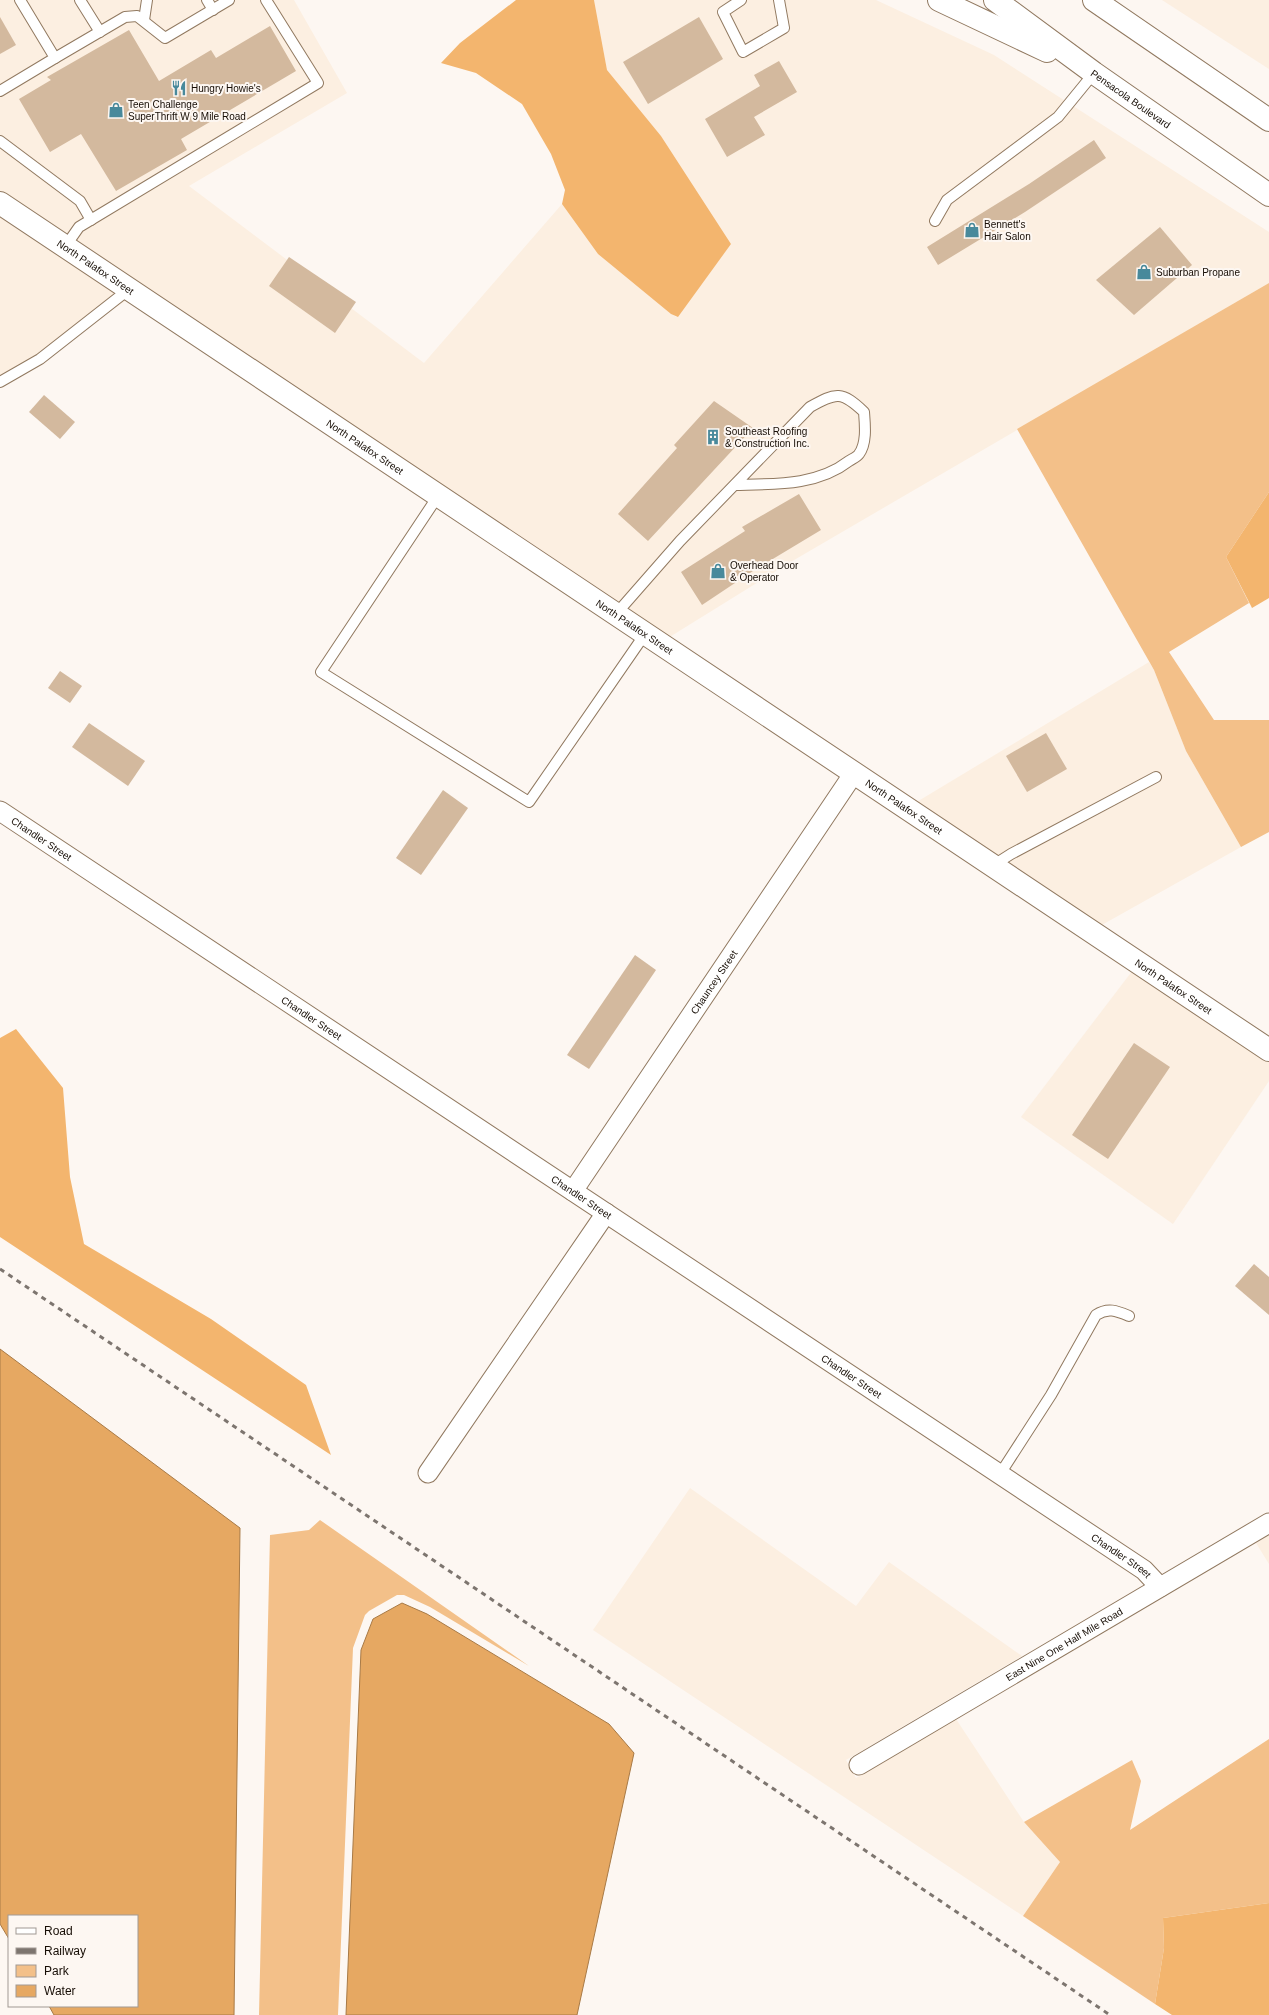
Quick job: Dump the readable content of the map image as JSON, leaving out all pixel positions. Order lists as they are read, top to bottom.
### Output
{
  "streets": {
    "main road": ["Pensacola Boulevard", "North Palafox Street"],
    "street": ["Chandler Street", "Chauncey Street", "East Nine One Half Mile Road"]
  },
  "crossings": [
    ["North Palafox Street", "Chauncey Street"],
    ["Chandler Street", "Chauncey Street"],
    ["Chandler Street", "East Nine One Half Mile Road"]
  ],
  "places": {
    "restaurant": ["Hungry Howie's"],
    "shop": [
      "Teen Challenge SuperThrift W 9 Mile Road",
      "Bennett's Hair Salon",
      "Suburban Propane",
      "Overhead Door & Operator"
    ],
    "building": ["Southeast Roofing & Construction Inc."]
  },
  "legend": [
    "Road",
    "Railway",
    "Park",
    "Water"
  ]
}
